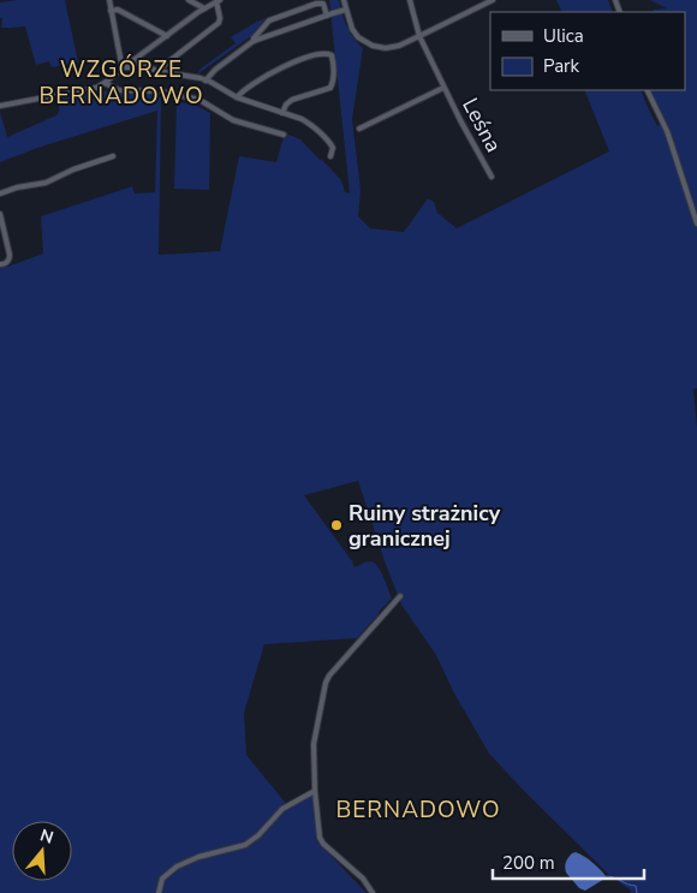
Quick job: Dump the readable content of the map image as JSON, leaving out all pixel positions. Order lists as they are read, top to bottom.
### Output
{
  "streets": {
    "street": ["Leśna"]
  },
  "districts": ["WZGÓRZE BERNADOWO", "BERNADOWO"],
  "places": ["Ruiny strażnicy granicznej"],
  "legend": ["Ulica", "Park"],
  "scale_bar": "200 m",
  "north": "top"
}
